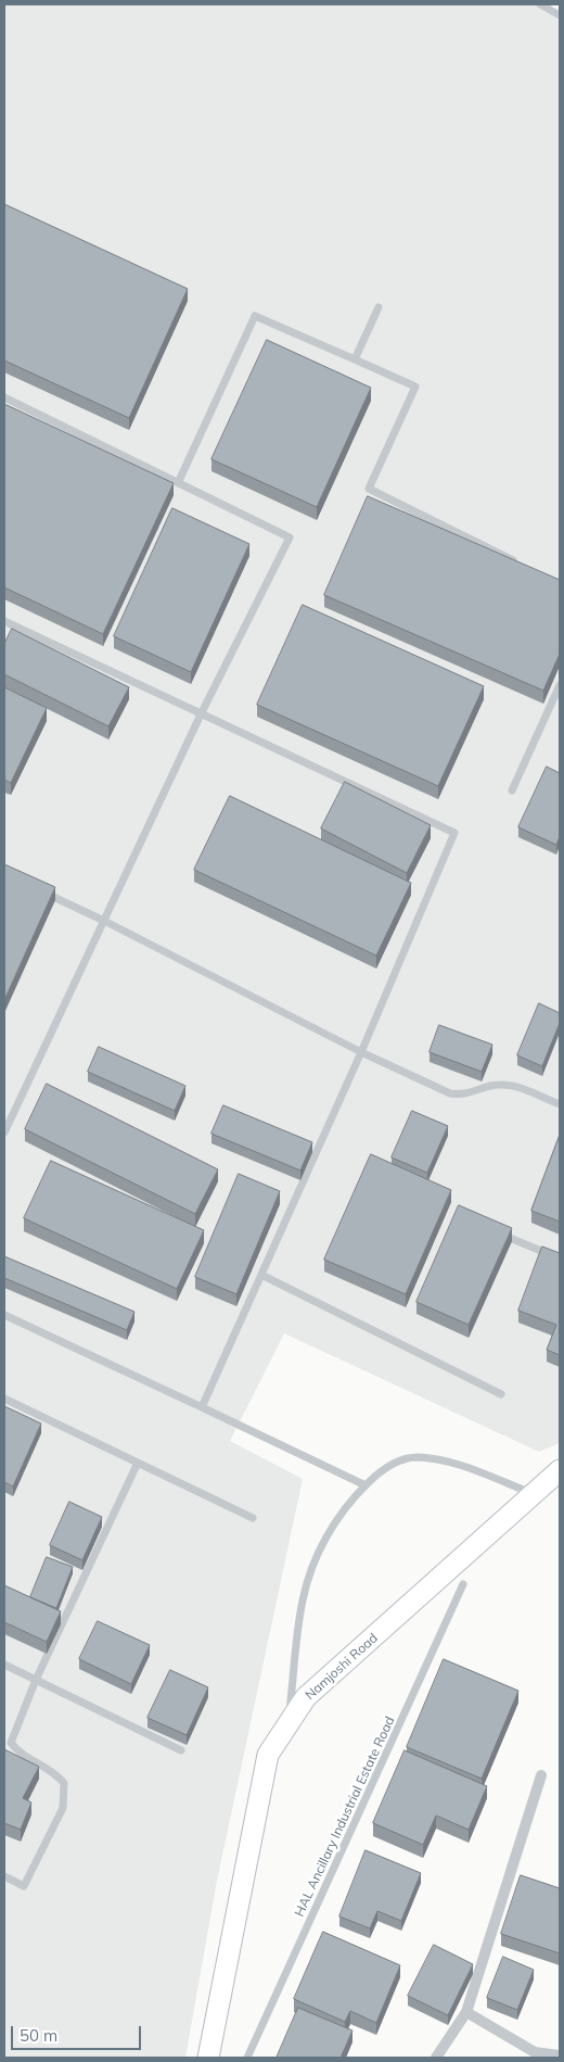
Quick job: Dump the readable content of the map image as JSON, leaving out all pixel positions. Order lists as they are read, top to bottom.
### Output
{
  "streets": {
    "main road": ["Namjoshi Road"],
    "lane": ["HAL Ancillary Industrial Estate Road"]
  },
  "scale_bar": "50 m"
}
